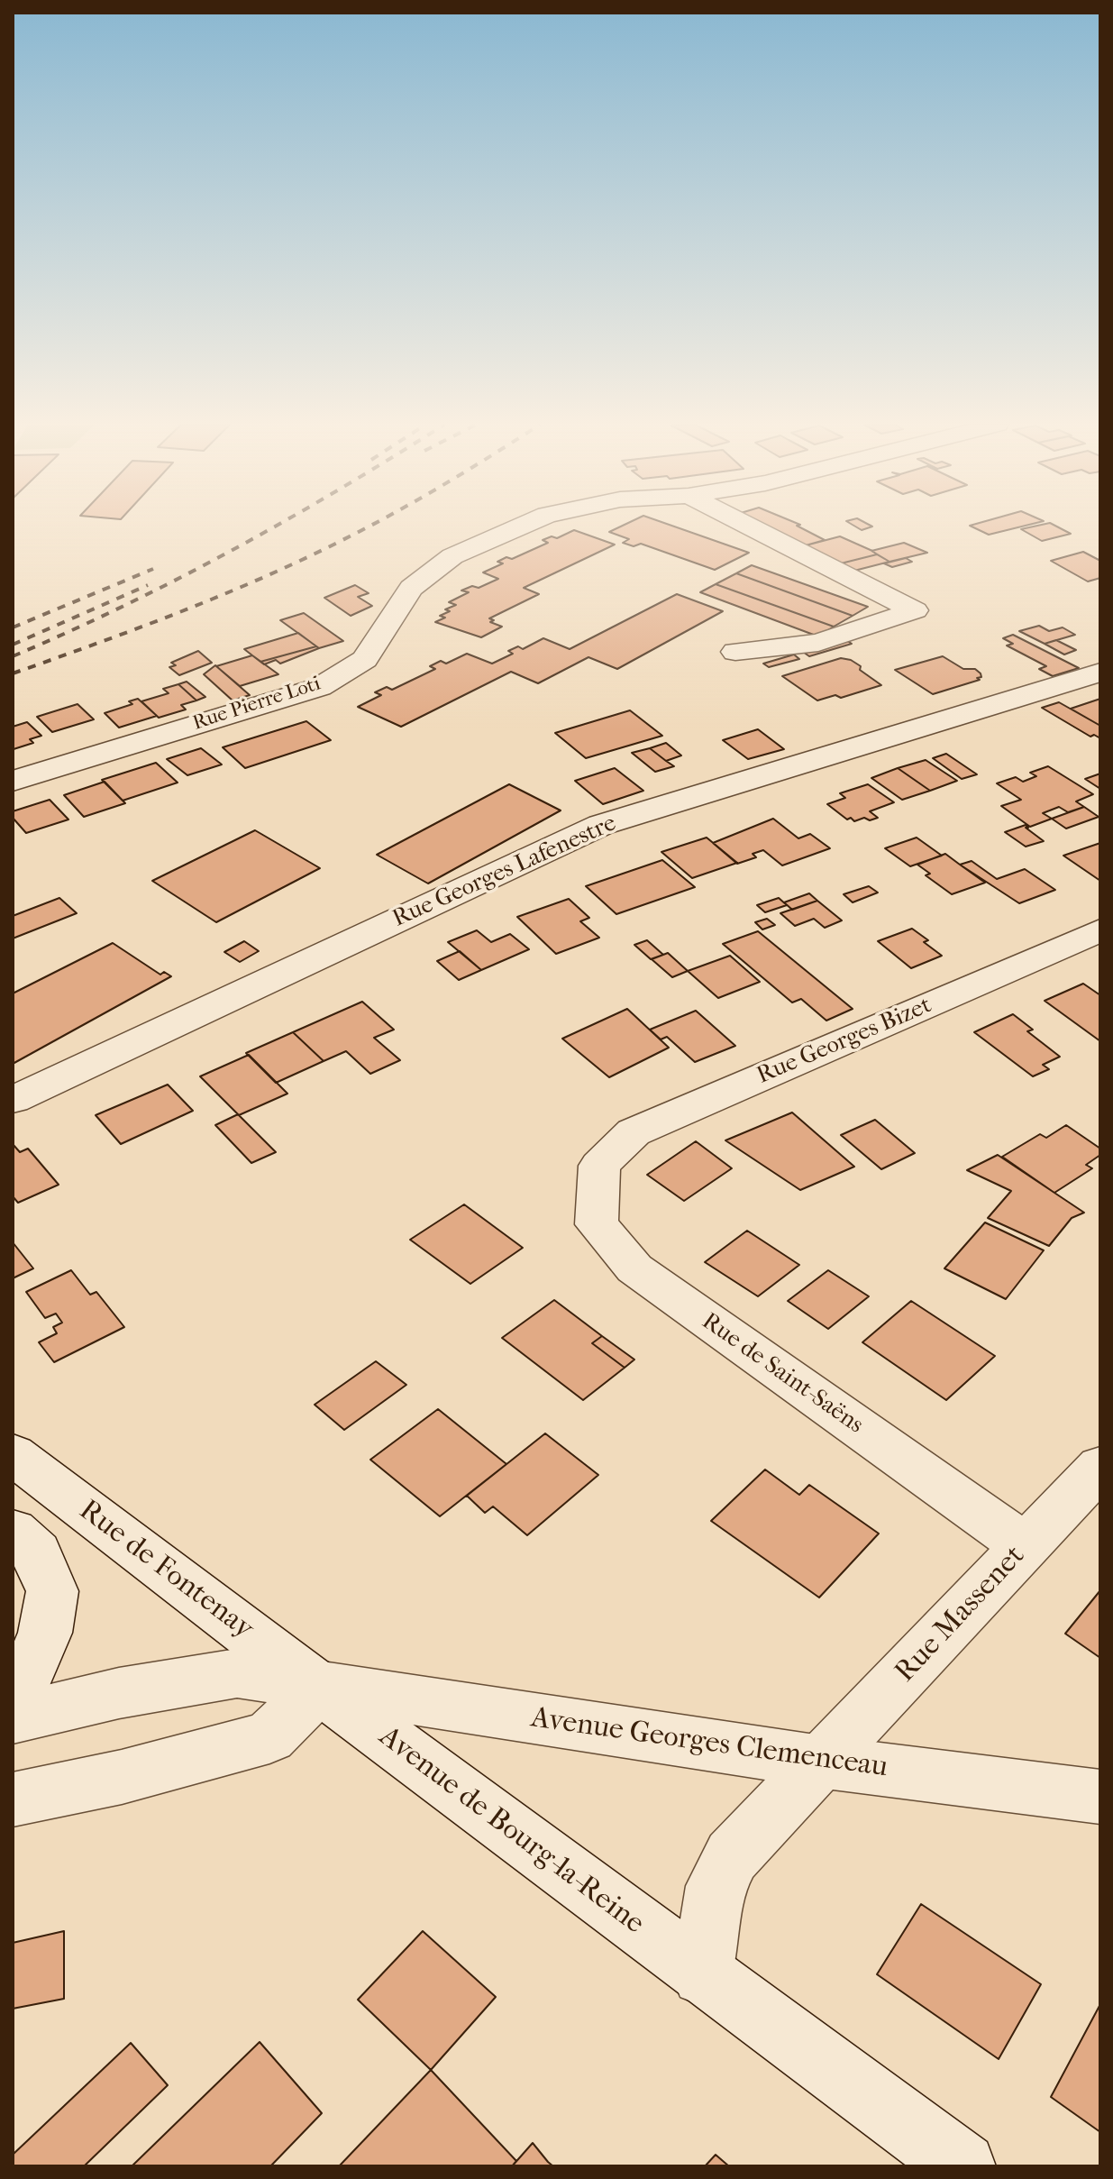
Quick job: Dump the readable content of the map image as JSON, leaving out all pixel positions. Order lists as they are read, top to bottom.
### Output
{
  "streets": {
    "street": [
      "Rue Pierre Loti",
      "Rue Georges Lafenestre",
      "Rue Georges Bizet",
      "Rue de Saint-Saëns",
      "Rue de Fontenay",
      "Rue Massenet",
      "Avenue Georges Clemenceau",
      "Avenue de Bourg-la-Reine"
    ]
  },
  "crossings": [
    ["Rue Georges Bizet", "Rue de Saint-Saëns"],
    ["Rue de Saint-Saëns", "Rue Massenet"],
    ["Rue de Fontenay", "Avenue Georges Clemenceau"],
    ["Rue de Fontenay", "Avenue de Bourg-la-Reine"],
    ["Rue Massenet", "Avenue Georges Clemenceau"],
    ["Avenue Georges Clemenceau", "Avenue de Bourg-la-Reine"]
  ]
}
